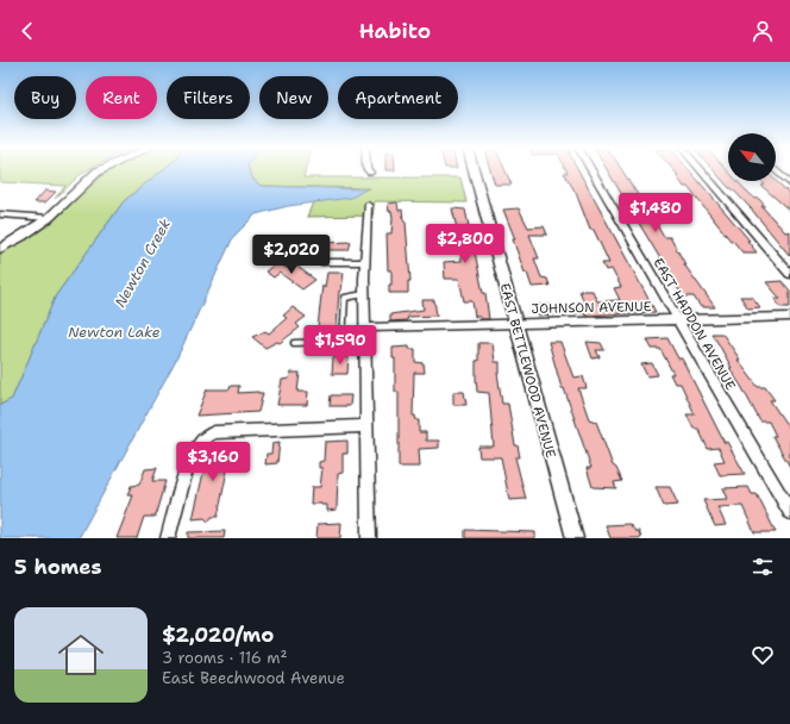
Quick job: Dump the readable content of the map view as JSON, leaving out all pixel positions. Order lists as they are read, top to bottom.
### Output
{
  "streets": {
    "street": ["JOHNSON AVENUE", "EAST HADDON AVENUE", "EAST BETTLEWOOD AVENUE"]
  },
  "crossings": [
    ["JOHNSON AVENUE", "EAST HADDON AVENUE"],
    ["JOHNSON AVENUE", "EAST BETTLEWOOD AVENUE"]
  ],
  "water": ["Newton Creek", "Newton Lake"],
  "north": "top left",
  "page": {
    "header": "Habito",
    "chip": [
      "Buy",
      "Rent",
      "Filters",
      "New",
      "Apartment"
    ],
    "price": [
      "$1,480",
      "$2,800",
      "$2,020",
      "$1,590",
      "$3,160"
    ],
    "heading": "5 homes",
    "list": [
      {
        "name": "$2,020/mo",
        "note": "3 rooms · 116 m² · East Beechwood Avenue"
      }
    ]
  }
}
